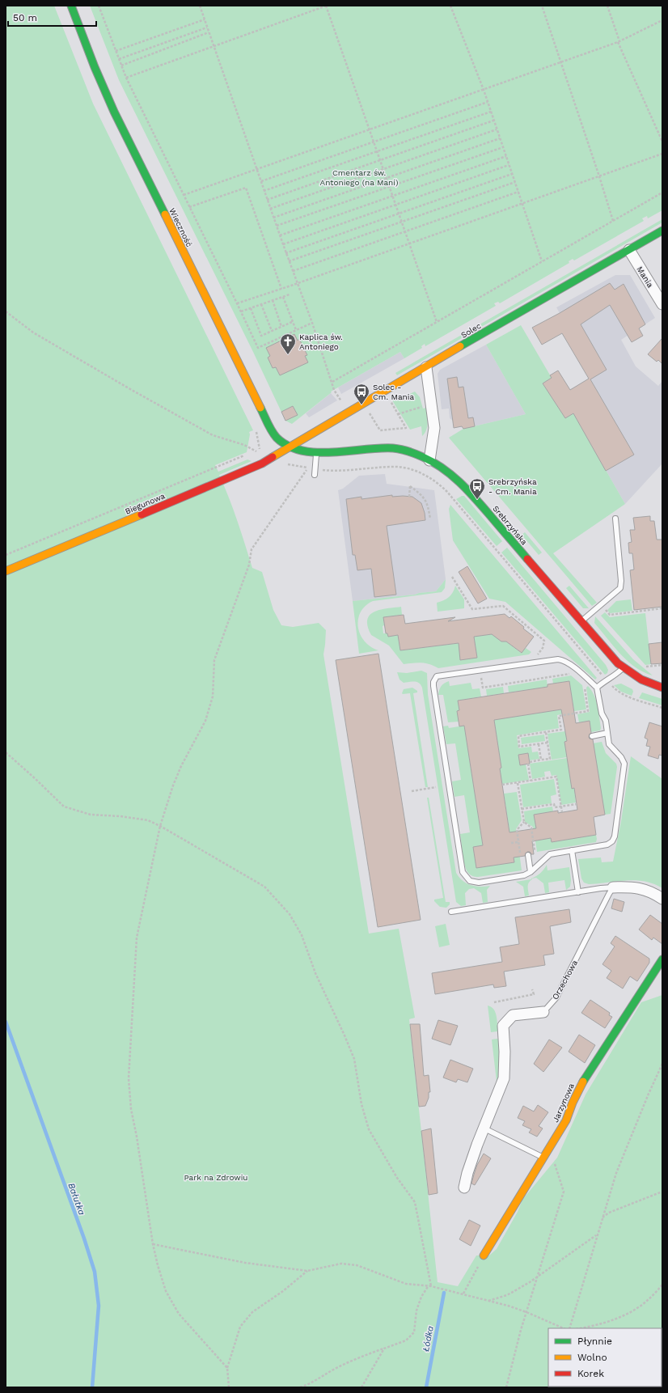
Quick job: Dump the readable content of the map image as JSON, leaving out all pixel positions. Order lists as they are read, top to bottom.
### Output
{
  "streets": {
    "street": [
      "Wieczność",
      "Mania",
      "Solec",
      "Biegunowa",
      "Srebrzyńska",
      "Orzechowa",
      "Jarzynowa"
    ]
  },
  "crossings": [
    ["Wieczność", "Solec"],
    ["Wieczność", "Biegunowa"],
    ["Wieczność", "Srebrzyńska"],
    ["Mania", "Solec"],
    ["Solec", "Biegunowa"],
    ["Solec", "Srebrzyńska"],
    ["Biegunowa", "Srebrzyńska"]
  ],
  "water": ["Bałutka", "Łódka"],
  "parks": ["Cmentarz św. Antoniego (na Mani)", "Park na Zdrowiu"],
  "places": {
    "church": ["Kaplica św. Antoniego"],
    "bus stop": ["Solec - Cm. Mania", "Srebrzyńska - Cm. Mania"]
  },
  "legend": ["Płynnie", "Wolno", "Korek"],
  "scale_bar": "50 m"
}
